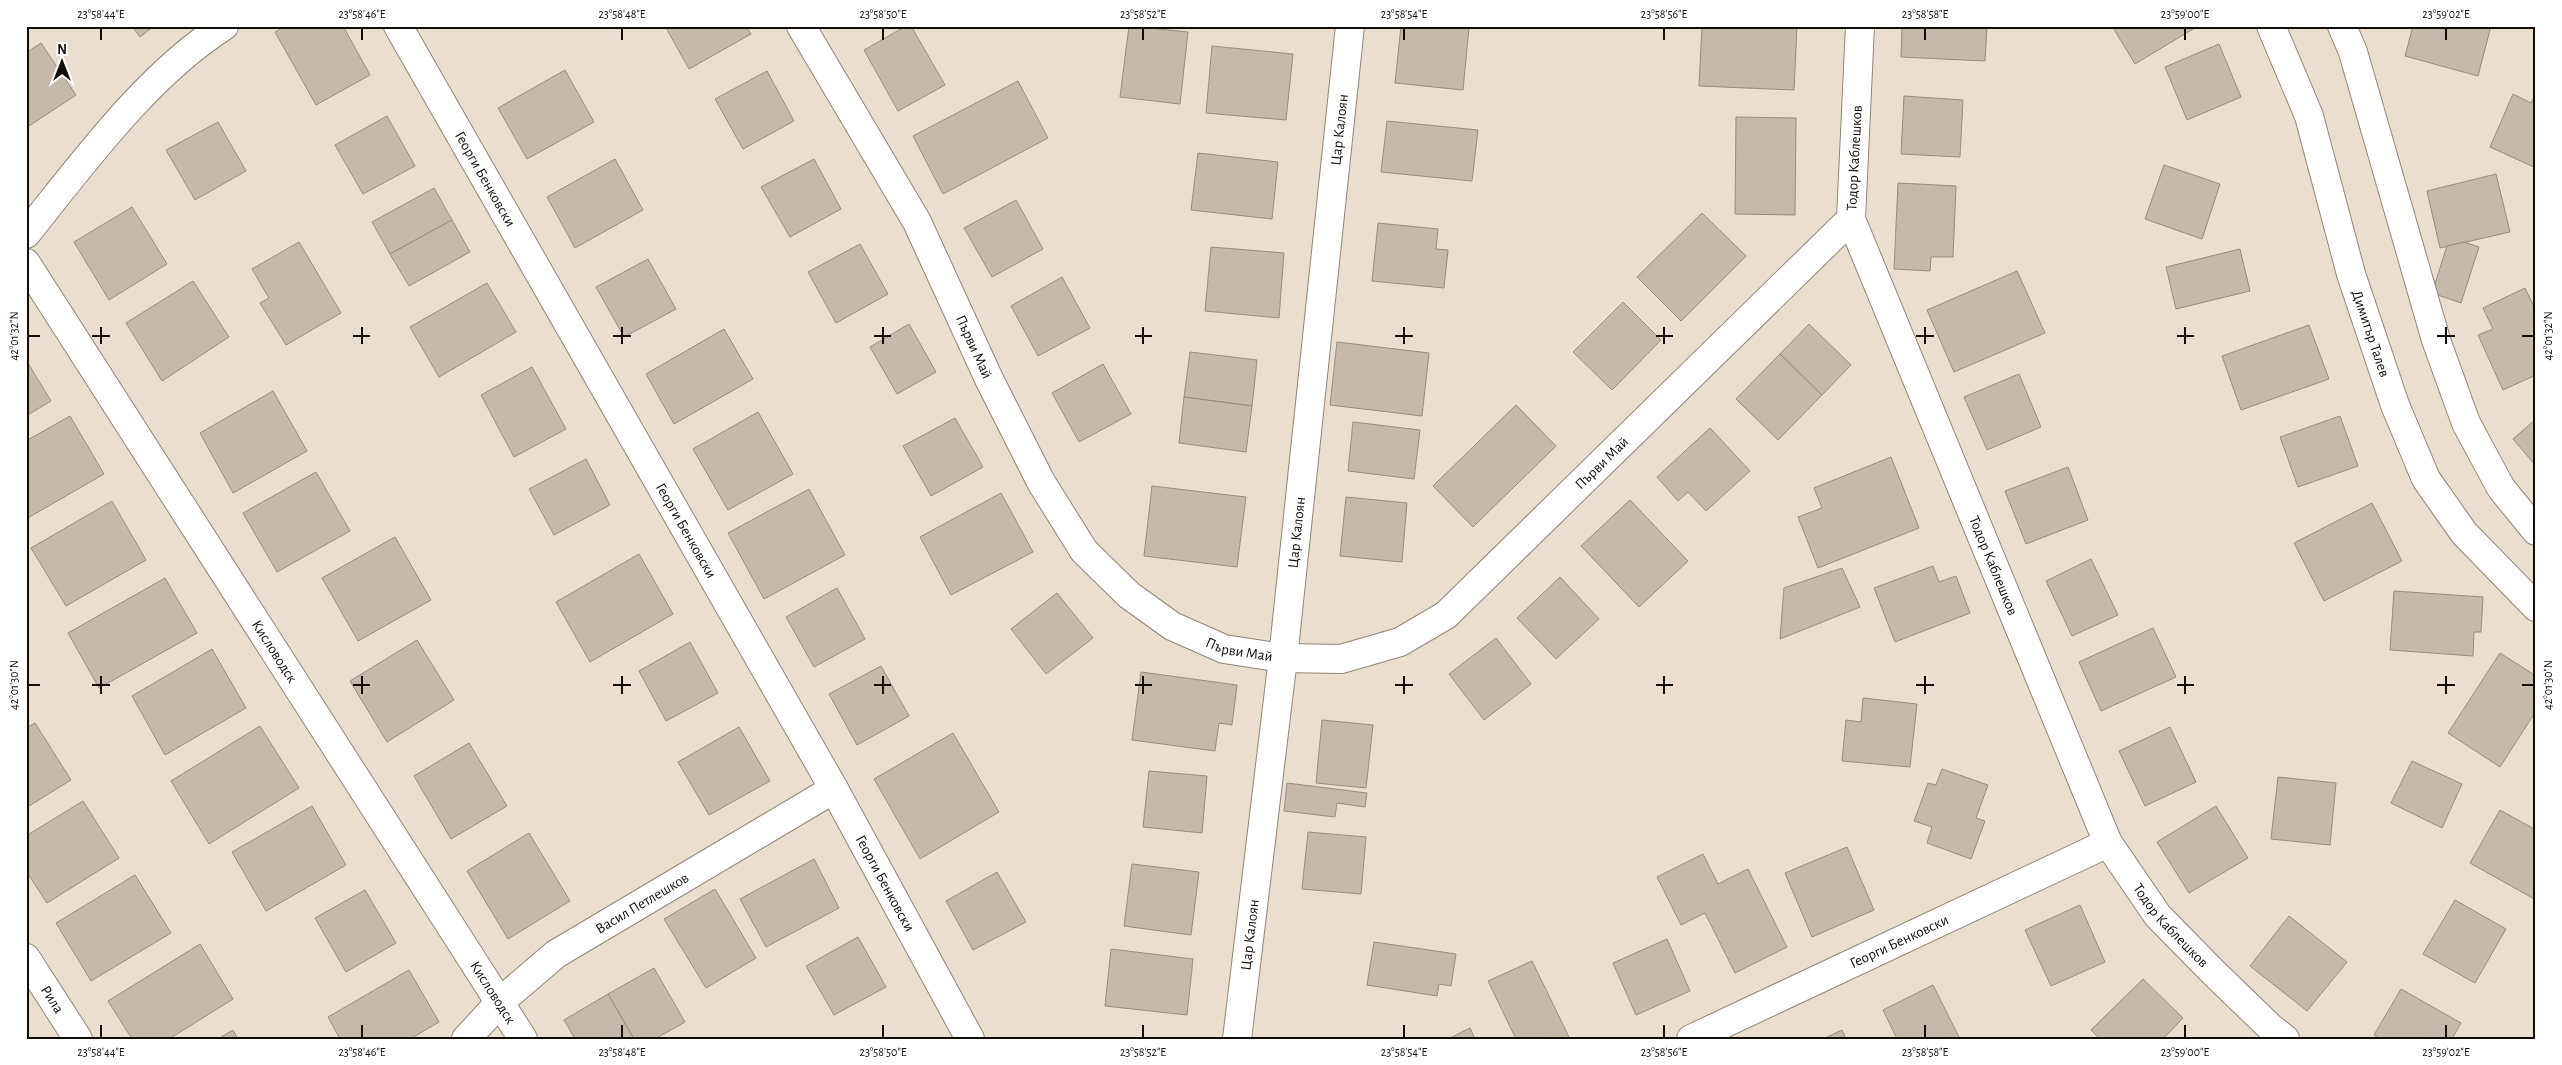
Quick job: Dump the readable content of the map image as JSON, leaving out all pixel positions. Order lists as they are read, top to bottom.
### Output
{
  "streets": {
    "street": [
      "Цар Калоян",
      "Тодор Каблешков",
      "Георги Бенковски",
      "Димитър Талев",
      "Първи Май",
      "Кисловодск",
      "Васил Петлешков",
      "Рила"
    ]
  },
  "crossings": [
    ["Цар Калоян", "Първи Май"],
    ["Тодор Каблешков", "Георги Бенковски"],
    ["Тодор Каблешков", "Първи Май"],
    ["Георги Бенковски", "Васил Петлешков"],
    ["Кисловодск", "Васил Петлешков"]
  ],
  "north": "top",
  "coordinates": [
    "23°58'44\"E",
    "23°58'46\"E",
    "23°58'48\"E",
    "23°58'50\"E",
    "23°58'52\"E",
    "23°58'54\"E",
    "23°58'56\"E",
    "23°58'58\"E",
    "23°59'00\"E",
    "23°59'02\"E",
    "42°01'32\"N",
    "42°01'30\"N"
  ]
}
